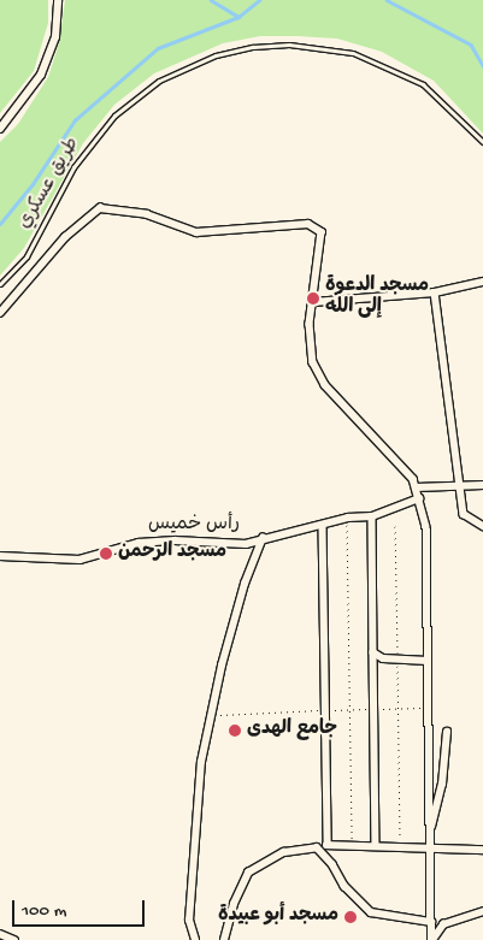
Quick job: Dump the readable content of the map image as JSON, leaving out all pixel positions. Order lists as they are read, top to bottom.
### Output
{
  "streets": {
    "street": ["رأس خميس"],
    "lane": ["طريق عسكري"]
  },
  "places": [
    "مسجد الدعوة إلى الله",
    "مسجد الرحمن",
    "جامع الهدى",
    "مسجد أبو عبيدة"
  ],
  "scale_bar": "100 m"
}
